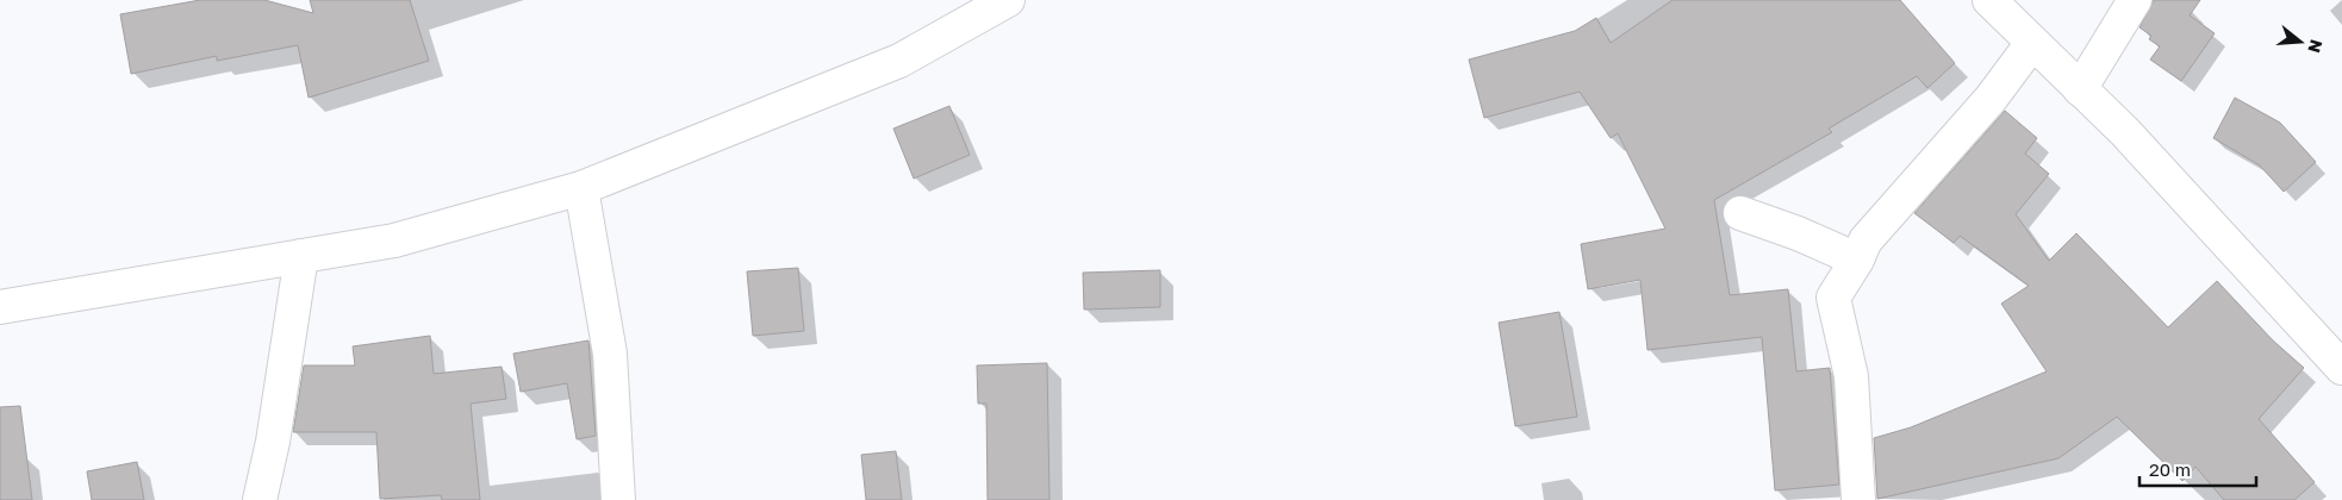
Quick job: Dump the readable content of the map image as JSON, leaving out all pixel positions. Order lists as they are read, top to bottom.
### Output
{
  "scale_bar": "20 m",
  "north": "right"
}
